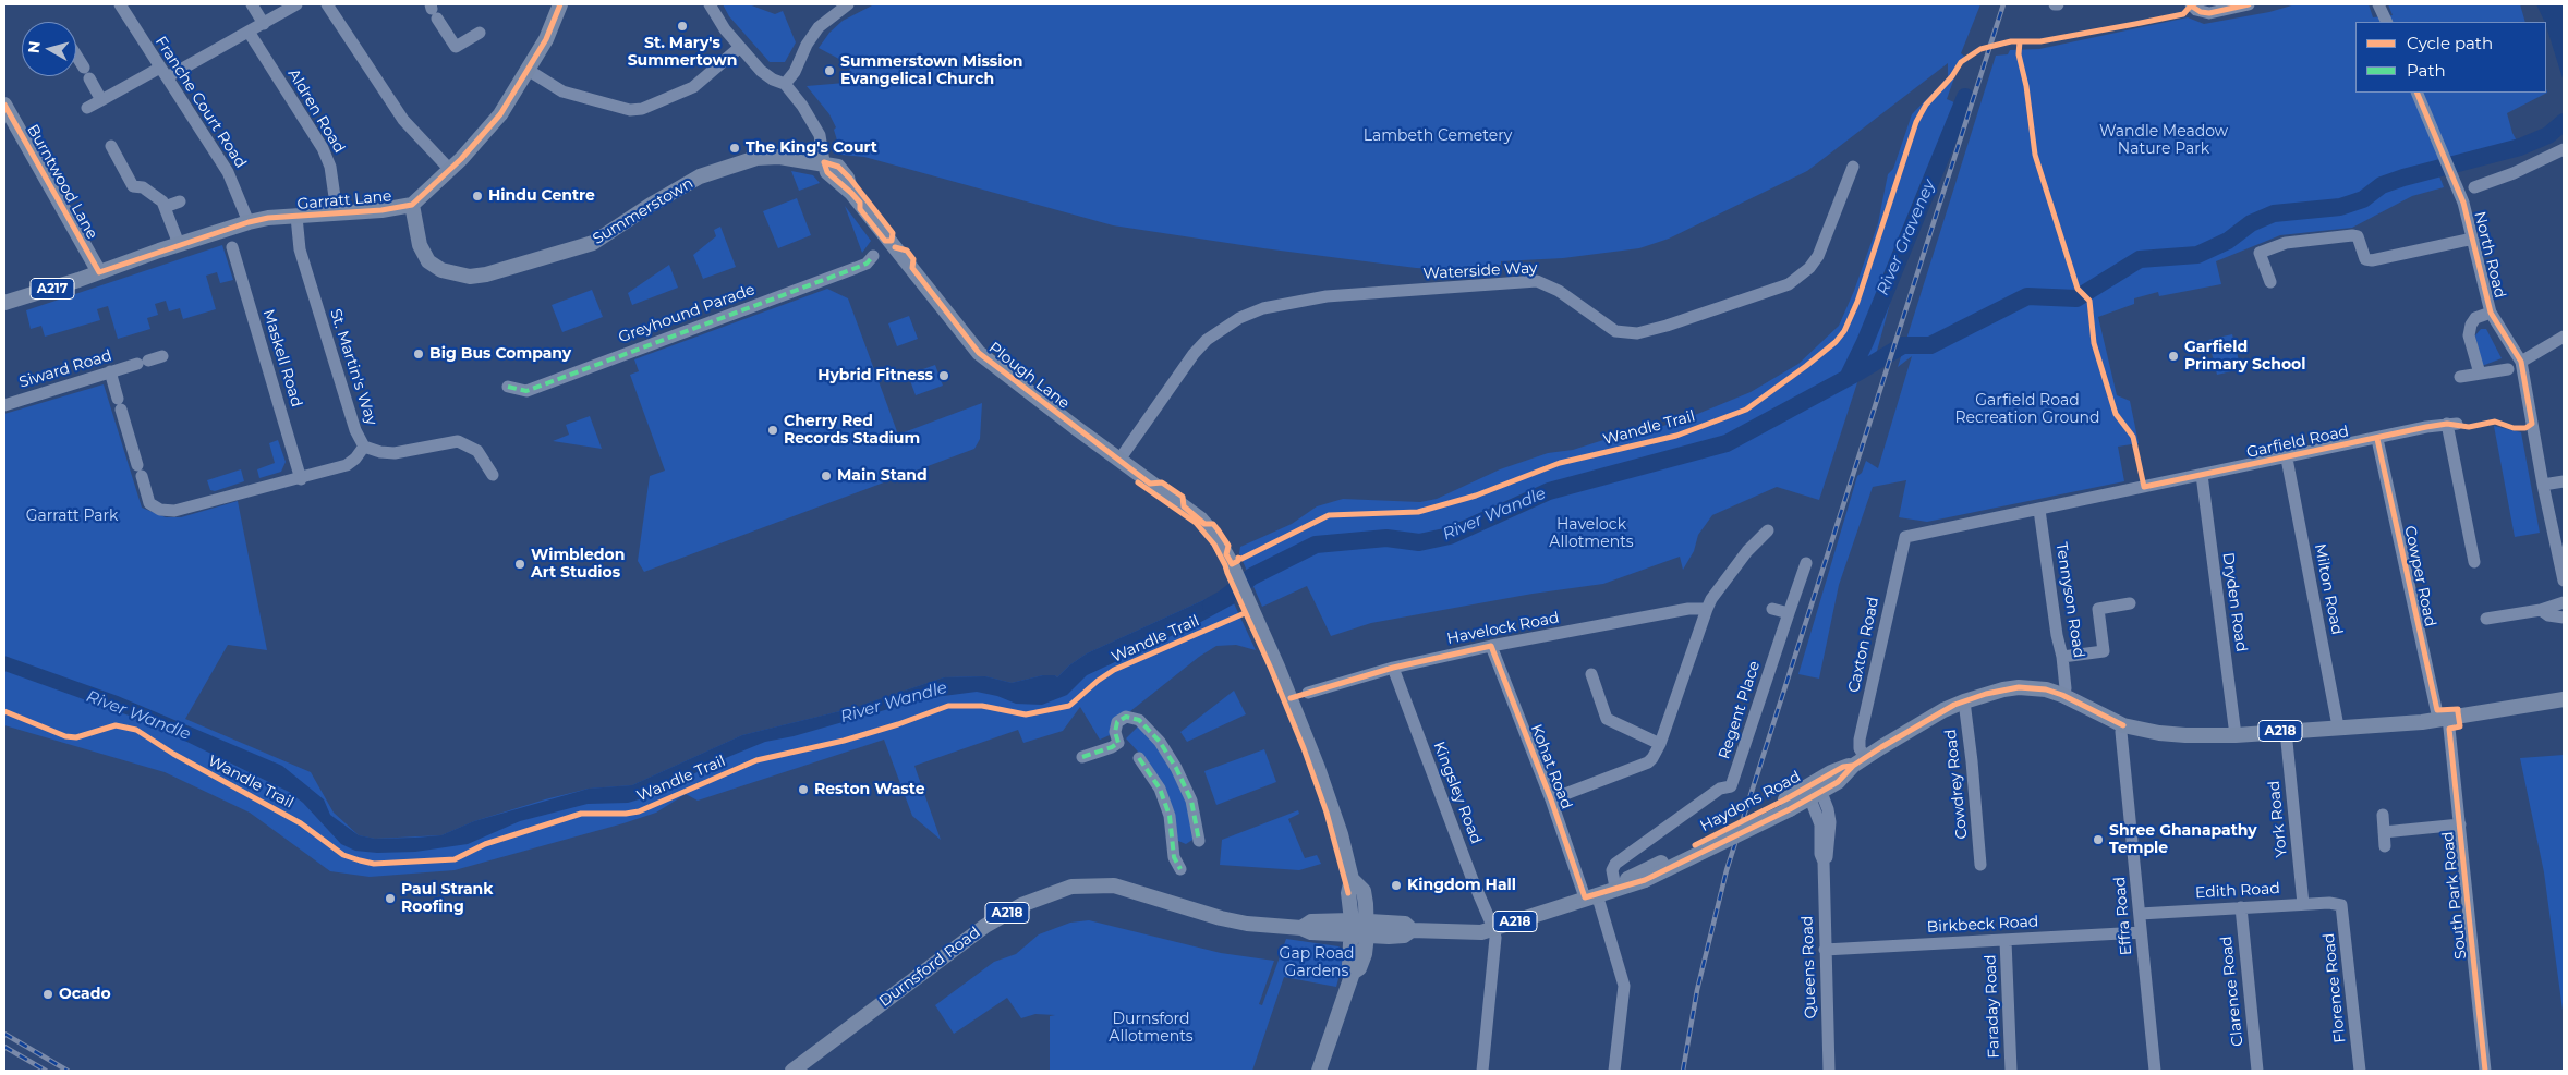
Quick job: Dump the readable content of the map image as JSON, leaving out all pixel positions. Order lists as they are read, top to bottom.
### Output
{
  "streets": {
    "main road": [
      "Burntwood Lane",
      "Garratt Lane",
      "Summerstown",
      "A217",
      "Plough Lane",
      "A218",
      "Haydons Road",
      "Durnsford Road"
    ],
    "street": [
      "Franche Court Road",
      "Aldren Road",
      "North Road",
      "Waterside Way",
      "Greyhound Parade",
      "Maskell Road",
      "St. Martin's Way",
      "Siward Road",
      "Garfield Road",
      "Cowper Road",
      "Milton Road",
      "Tennyson Road",
      "Dryden Road",
      "Havelock Road",
      "Caxton Road",
      "Regent Place",
      "Kohat Road",
      "Cowdrey Road",
      "Kingsley Road",
      "York Road",
      "Edith Road",
      "South Park Road",
      "Effra Road",
      "Birkbeck Road",
      "Queens Road",
      "Florence Road",
      "Clarence Road",
      "Faraday Road"
    ],
    "cycle path": ["Wandle Trail"]
  },
  "crossings": [
    ["Franche Court Road", "Garratt Lane"],
    ["Aldren Road", "Garratt Lane"],
    ["Burntwood Lane", "Garratt Lane"],
    ["Garratt Lane", "Summerstown"],
    ["Garratt Lane", "St. Martin's Way"],
    ["Summerstown", "Plough Lane"],
    ["Waterside Way", "Plough Lane"],
    ["Plough Lane", "Haydons Road"],
    ["Plough Lane", "Durnsford Road"],
    ["Garfield Road", "Cowper Road"],
    ["Garfield Road", "Milton Road"],
    ["Garfield Road", "Tennyson Road"],
    ["Garfield Road", "Dryden Road"],
    ["Garfield Road", "Caxton Road"],
    ["Cowper Road", "Haydons Road"],
    ["Cowper Road", "South Park Road"],
    ["Milton Road", "Haydons Road"],
    ["Tennyson Road", "Haydons Road"],
    ["Dryden Road", "Haydons Road"],
    ["Havelock Road", "Kohat Road"],
    ["Havelock Road", "Kingsley Road"],
    ["Caxton Road", "Haydons Road"],
    ["Regent Place", "Haydons Road"],
    ["Kohat Road", "Haydons Road"],
    ["Cowdrey Road", "Haydons Road"],
    ["Kingsley Road", "Haydons Road"],
    ["Haydons Road", "York Road"],
    ["Haydons Road", "South Park Road"],
    ["Haydons Road", "Effra Road"],
    ["Haydons Road", "Durnsford Road"],
    ["Haydons Road", "Queens Road"],
    ["York Road", "Edith Road"],
    ["Edith Road", "Effra Road"],
    ["Edith Road", "Florence Road"],
    ["Edith Road", "Clarence Road"],
    ["Effra Road", "Birkbeck Road"],
    ["Birkbeck Road", "Queens Road"],
    ["Birkbeck Road", "Faraday Road"]
  ],
  "water": ["River Graveney", "River Wandle"],
  "parks": [
    "Wandle Meadow Nature Park",
    "Lambeth Cemetery",
    "Garfield Road Recreation Ground",
    "Garratt Park",
    "Havelock Allotments",
    "Gap Road Gardens",
    "Durnsford Allotments"
  ],
  "places": [
    "St. Mary's Summertown",
    "Summerstown Mission Evangelical Church",
    "The King's Court",
    "Hindu Centre",
    "Big Bus Company",
    "Garfield Primary School",
    "Hybrid Fitness",
    "Cherry Red Records Stadium",
    "Main Stand",
    "Wimbledon Art Studios",
    "Reston Waste",
    "Shree Ghanapathy Temple",
    "Kingdom Hall",
    "Paul Strank Roofing",
    "Ocado"
  ],
  "legend": ["Cycle path", "Path"],
  "north": "left"
}
